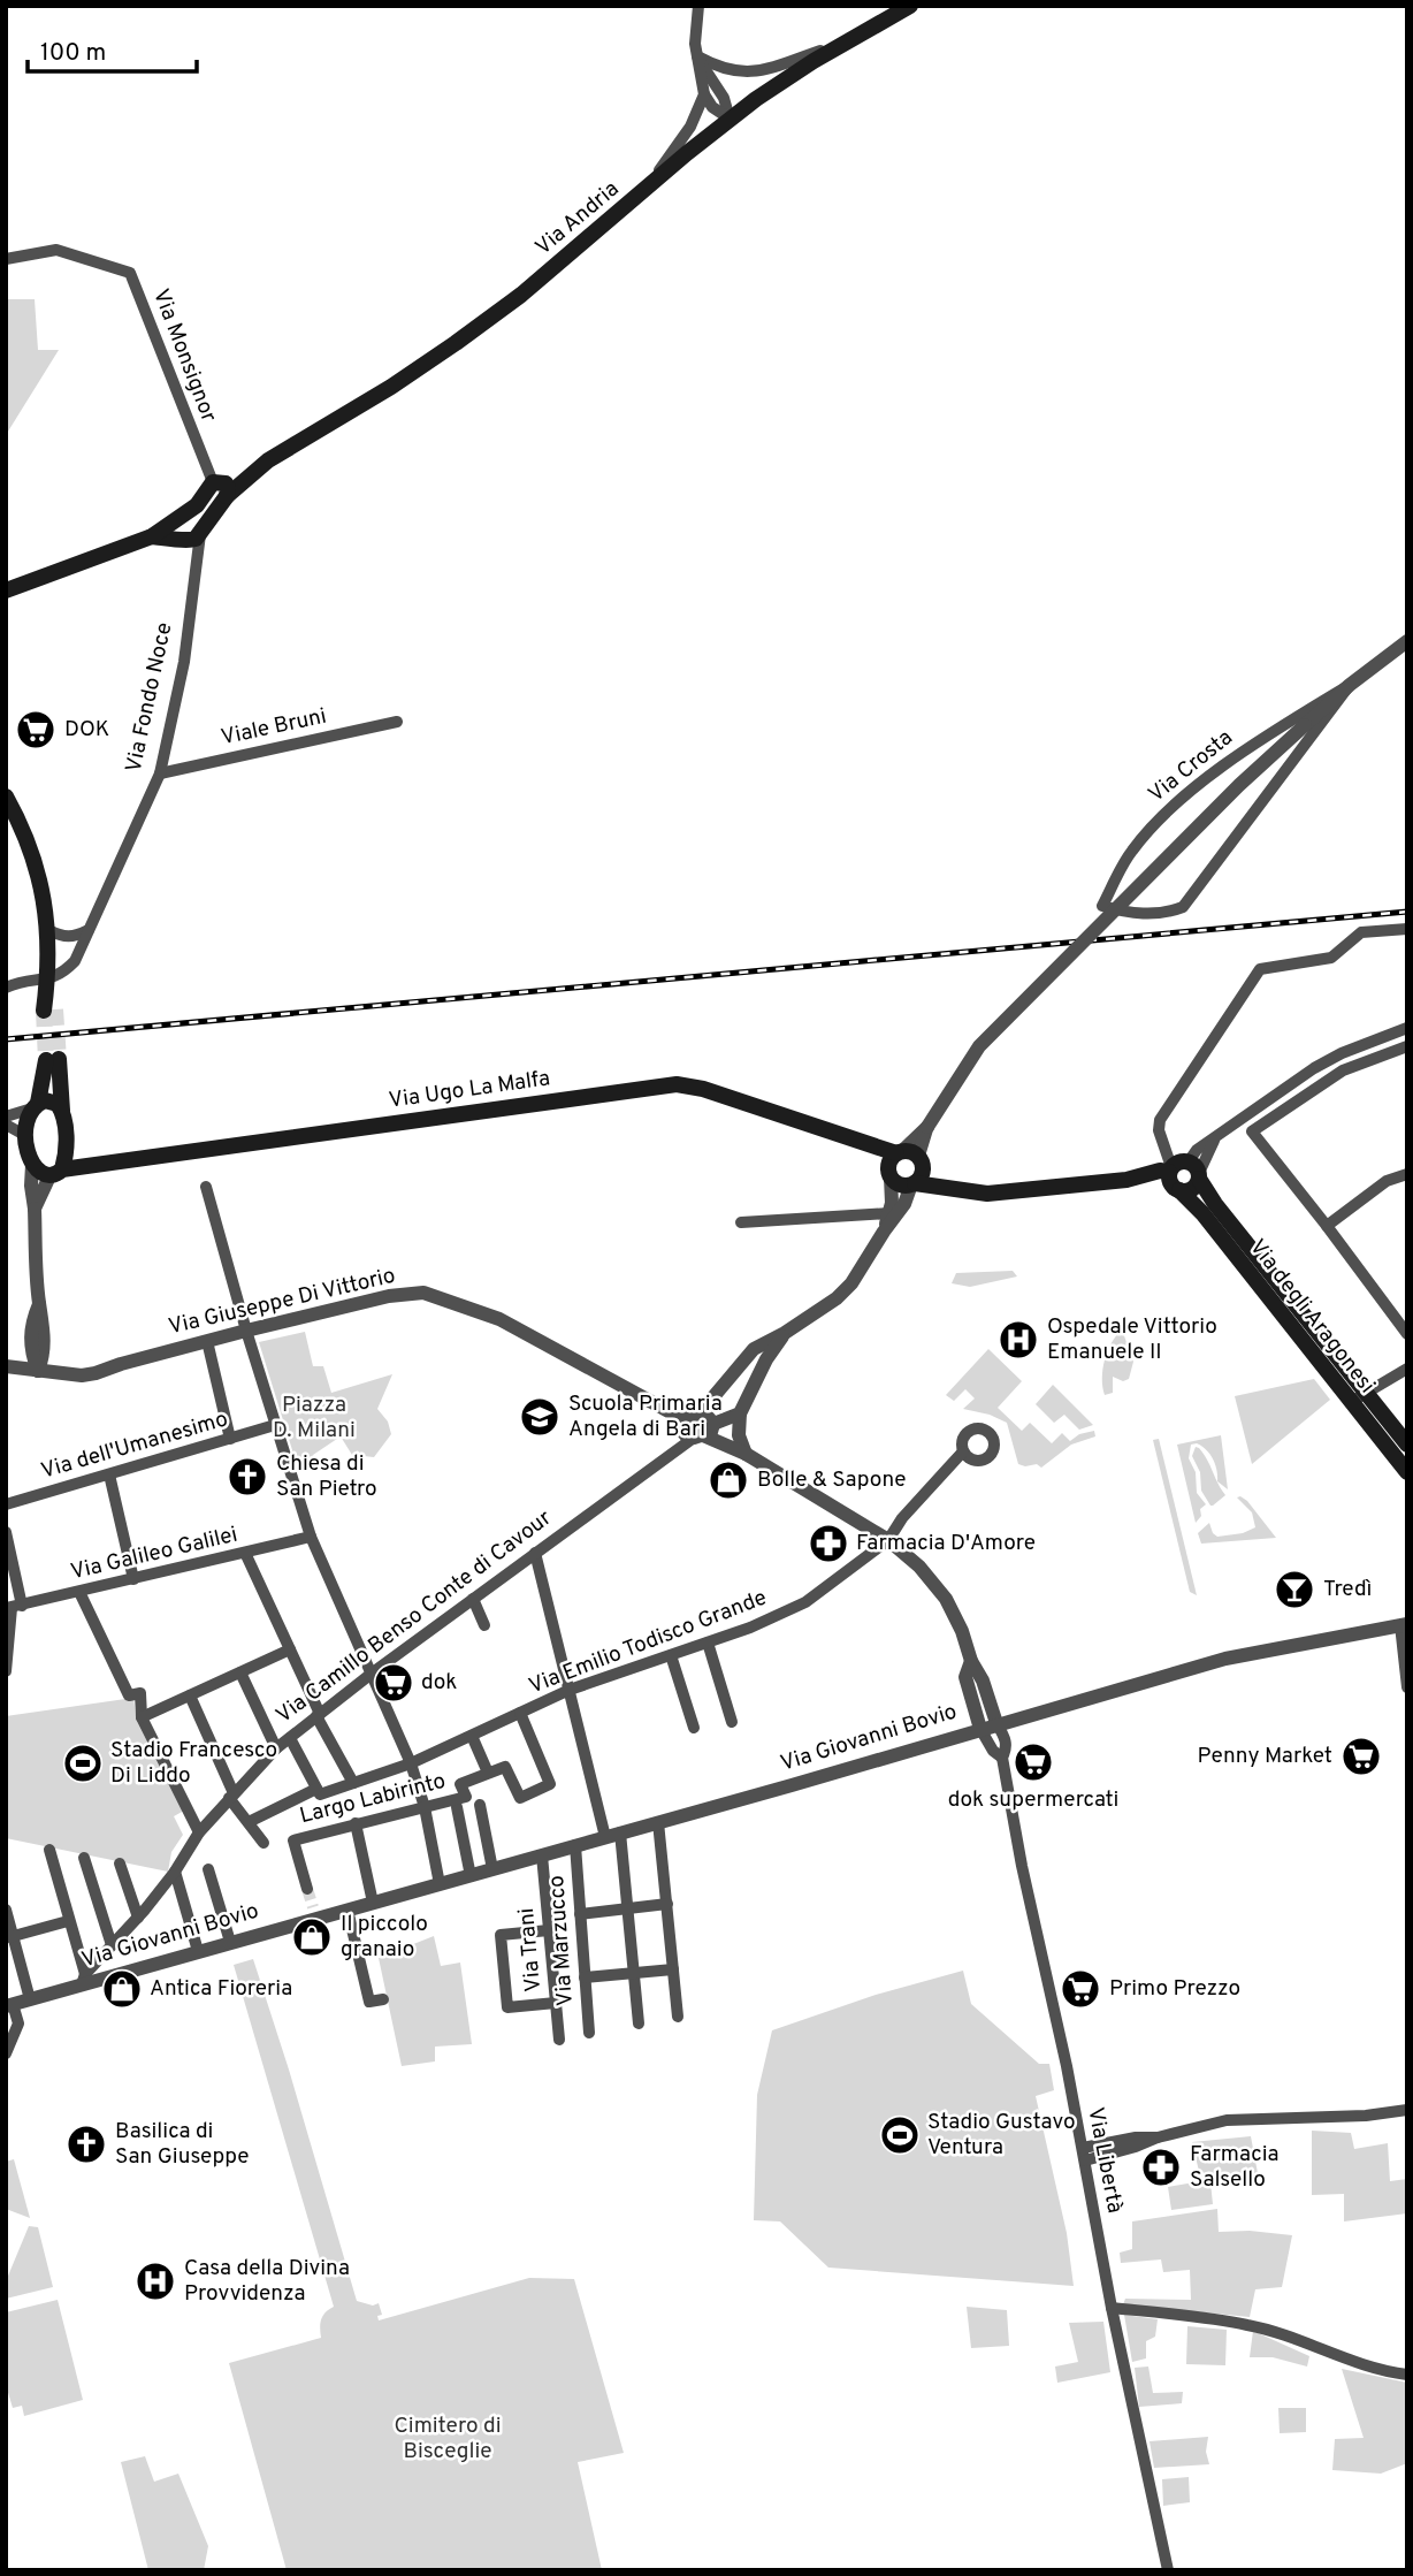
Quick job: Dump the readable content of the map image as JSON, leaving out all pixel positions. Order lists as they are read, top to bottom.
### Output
{
  "streets": {
    "main road": [
      "Via Andria",
      "Via Fondo Noce",
      "Via Ugo La Malfa",
      "Via degli Aragonesi"
    ],
    "street": [
      "Via Monsignor",
      "Viale Bruni",
      "Via Crosta",
      "Via Giuseppe Di Vittorio",
      "Via dell'Umanesimo",
      "Via Galileo Galilei",
      "Via Camillo Benso Conte di Cavour",
      "Via Emilio Todisco Grande",
      "Via Giovanni Bovio",
      "Largo Labirinto",
      "Via Marzucco",
      "Via Trani",
      "Via Libertà"
    ]
  },
  "crossings": [
    ["Via Andria", "Via Monsignor"],
    ["Via Andria", "Via Fondo Noce"],
    ["Via Fondo Noce", "Viale Bruni"],
    ["Via Crosta", "Via Ugo La Malfa"],
    ["Via Giuseppe Di Vittorio", "Via Camillo Benso Conte di Cavour"],
    ["Via Giuseppe Di Vittorio", "Via Emilio Todisco Grande"],
    ["Via Giuseppe Di Vittorio", "Via Giovanni Bovio"],
    ["Via Giuseppe Di Vittorio", "Via Libertà"],
    ["Via Camillo Benso Conte di Cavour", "Via Giovanni Bovio"],
    ["Via Giovanni Bovio", "Via Marzucco"],
    ["Via Giovanni Bovio", "Via Trani"],
    ["Via Giovanni Bovio", "Via Libertà"]
  ],
  "parks": ["Piazza D. Milani", "Cimitero di Bisceglie"],
  "places": {
    "supermarket": [
      "DOK",
      "dok",
      "Penny Market",
      "dok supermercati",
      "Primo Prezzo"
    ],
    "hospital": ["Ospedale Vittorio Emanuele II", "Casa della Divina Provvidenza"],
    "school or university": ["Scuola Primaria Angela di Bari"],
    "church": ["Chiesa di San Pietro", "Basilica di San Giuseppe"],
    "shop": ["Bolle & Sapone", "Il piccolo granaio", "Antica Fioreria"],
    "pharmacy": ["Farmacia D'Amore", "Farmacia Salsello"],
    "bar": ["Tredì"],
    "sports": ["Stadio Francesco Di Liddo", "Stadio Gustavo Ventura"]
  },
  "scale_bar": "100 m"
}
